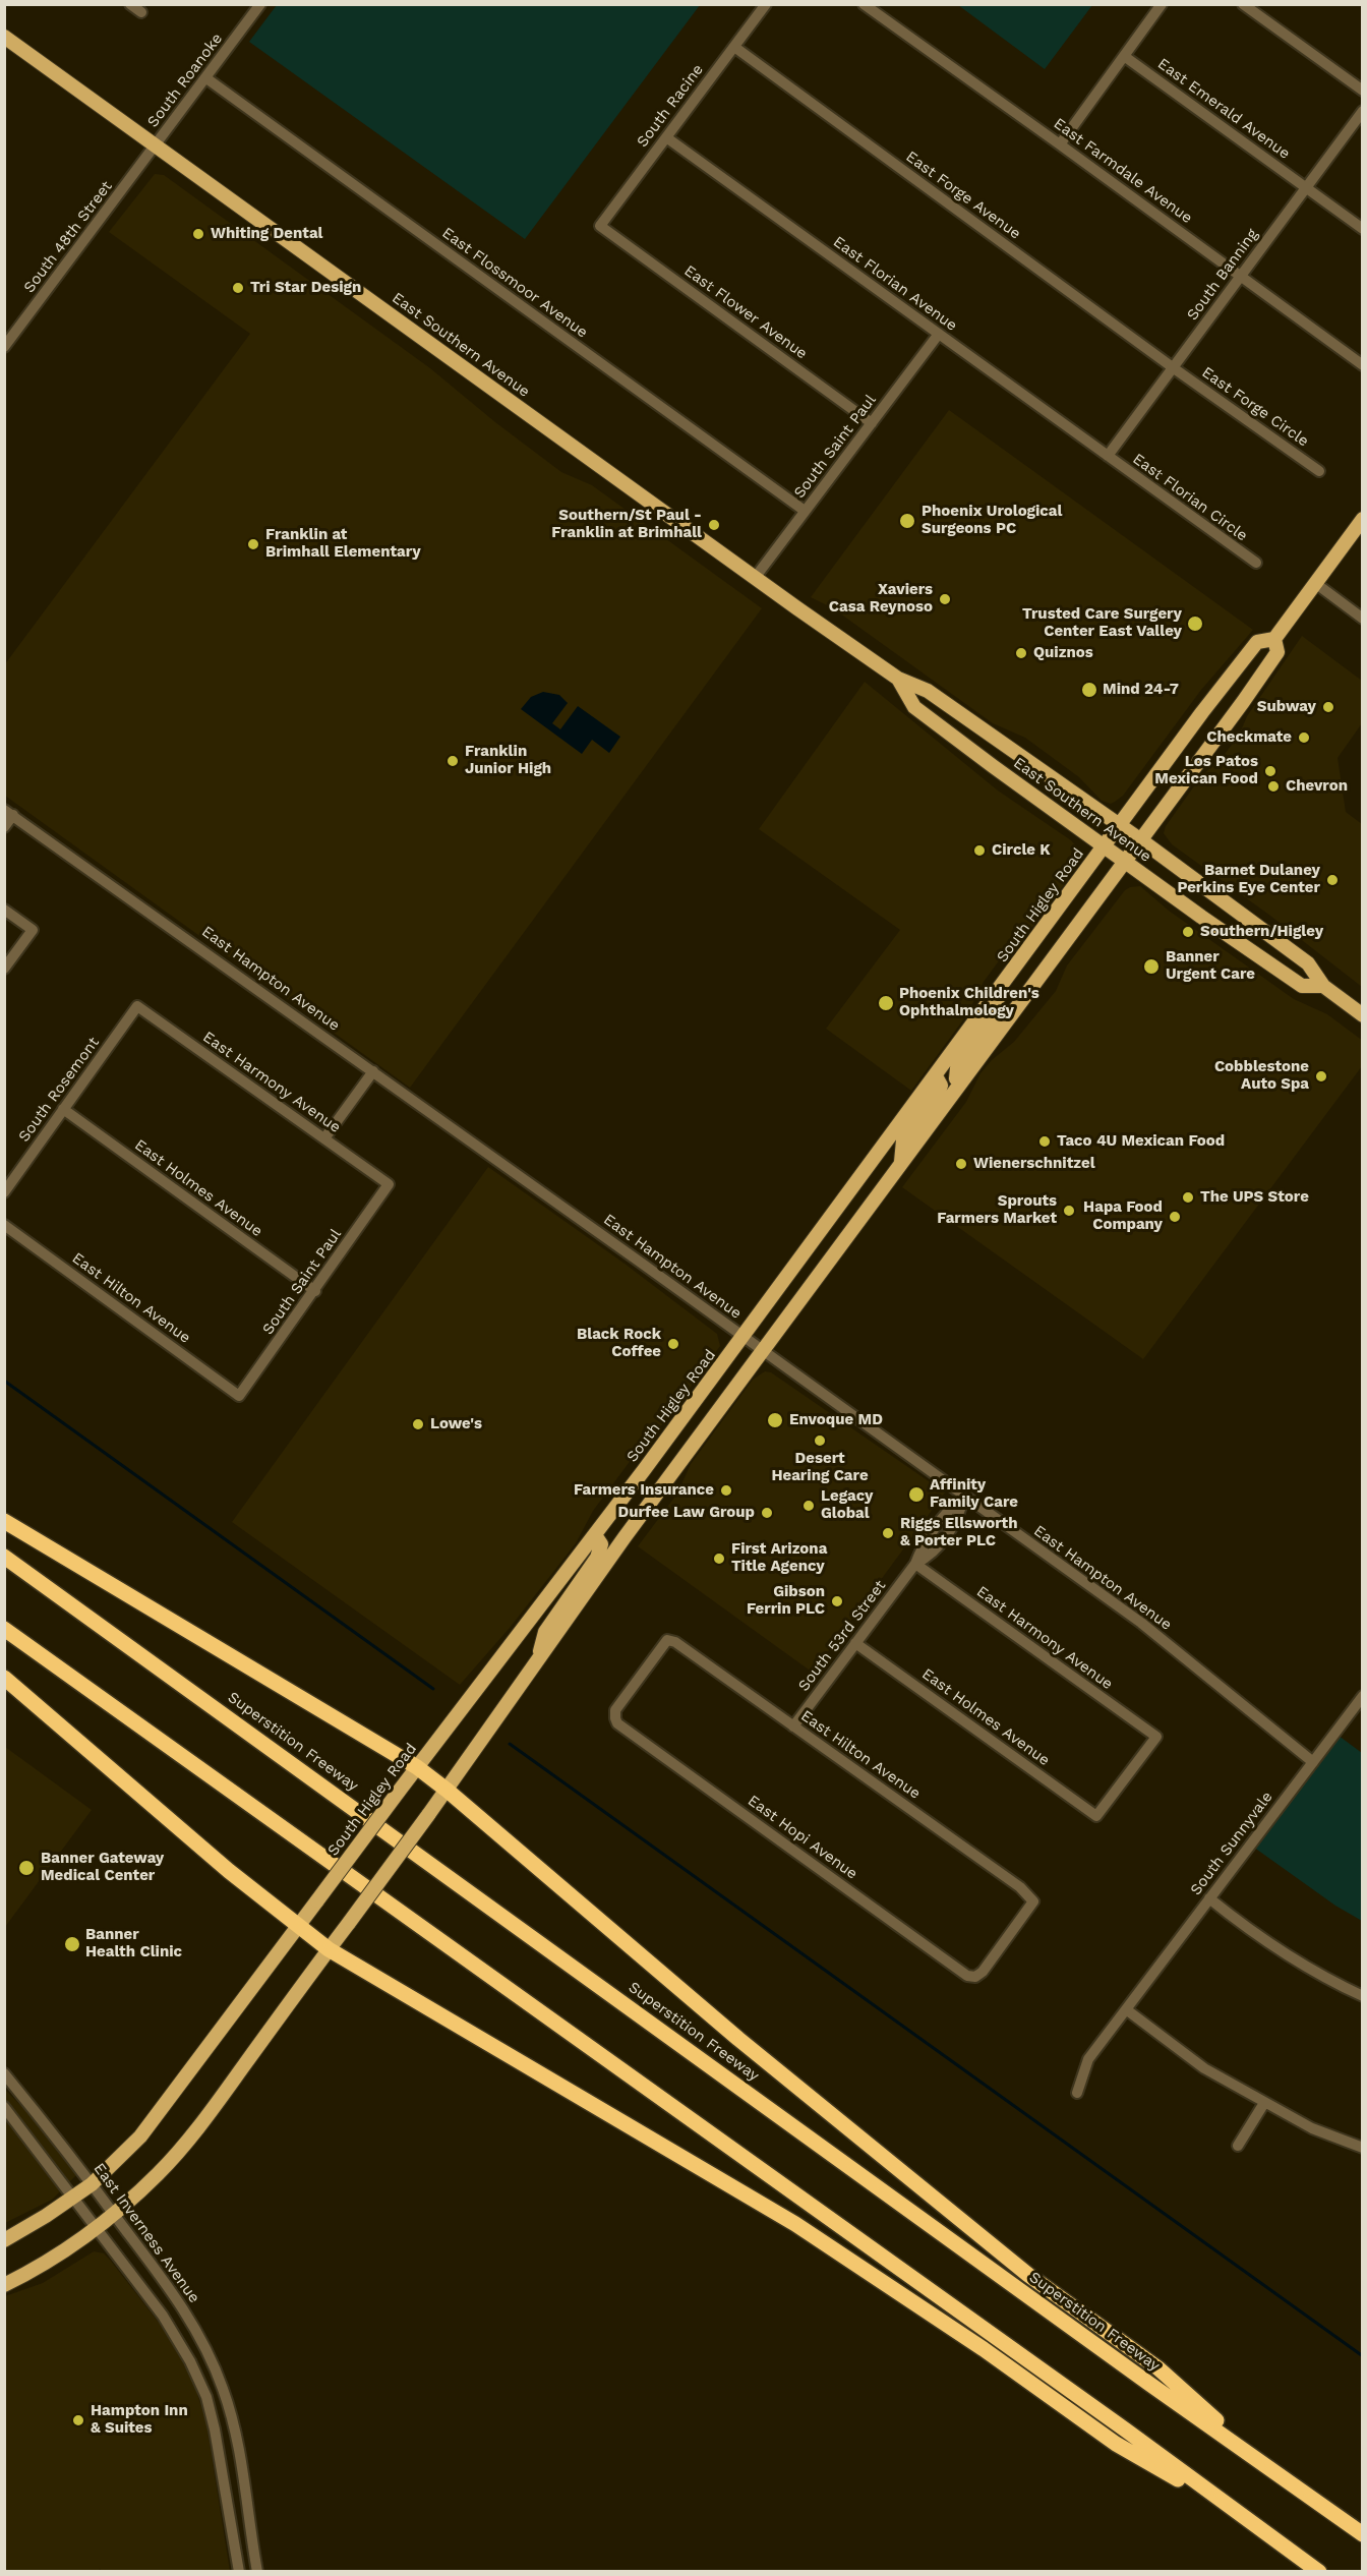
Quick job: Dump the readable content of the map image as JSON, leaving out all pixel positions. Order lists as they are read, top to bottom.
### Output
{
  "streets": {
    "highway": ["Superstition Freeway"],
    "main road": ["East Southern Avenue", "South Higley Road"],
    "street": [
      "South Roanoke",
      "South Racine",
      "East Emerald Avenue",
      "East Farmdale Avenue",
      "East Forge Avenue",
      "South 48th Street",
      "South Banning",
      "East Flossmoor Avenue",
      "East Florian Avenue",
      "East Flower Avenue",
      "East Forge Circle",
      "South Saint Paul",
      "East Florian Circle",
      "East Hampton Avenue",
      "East Harmony Avenue",
      "South Rosemont",
      "East Holmes Avenue",
      "East Hilton Avenue",
      "South 53rd Street",
      "East Hopi Avenue",
      "South Sunnyvale",
      "East Inverness Avenue"
    ]
  },
  "crossings": [
    ["South Roanoke", "South 48th Street"],
    ["South Roanoke", "East Flossmoor Avenue"],
    ["South Roanoke", "East Southern Avenue"],
    ["South Racine", "East Forge Avenue"],
    ["South Racine", "East Florian Avenue"],
    ["South Racine", "East Flower Avenue"],
    ["East Emerald Avenue", "South Banning"],
    ["East Farmdale Avenue", "South Banning"],
    ["East Forge Avenue", "South Banning"],
    ["East Forge Avenue", "East Forge Circle"],
    ["South 48th Street", "East Southern Avenue"],
    ["South Banning", "East Florian Avenue"],
    ["South Banning", "East Forge Circle"],
    ["South Banning", "East Florian Circle"],
    ["East Flossmoor Avenue", "South Saint Paul"],
    ["East Florian Avenue", "South Saint Paul"],
    ["East Florian Avenue", "East Florian Circle"],
    ["East Flower Avenue", "South Saint Paul"],
    ["East Southern Avenue", "South Saint Paul"],
    ["East Southern Avenue", "South Higley Road"],
    ["South Saint Paul", "East Harmony Avenue"],
    ["South Saint Paul", "East Holmes Avenue"],
    ["South Saint Paul", "East Hilton Avenue"],
    ["South Higley Road", "East Hampton Avenue"],
    ["South Higley Road", "East Inverness Avenue"],
    ["East Hampton Avenue", "South 53rd Street"],
    ["East Hampton Avenue", "South Sunnyvale"],
    ["East Harmony Avenue", "South Rosemont"],
    ["East Harmony Avenue", "East Holmes Avenue"],
    ["East Harmony Avenue", "South 53rd Street"],
    ["South Rosemont", "East Holmes Avenue"],
    ["East Holmes Avenue", "South 53rd Street"],
    ["East Hilton Avenue", "South 53rd Street"],
    ["East Hilton Avenue", "East Hopi Avenue"]
  ],
  "places": [
    "Whiting Dental",
    "Tri Star Design",
    "Phoenix Urological Surgeons PC",
    "Southern/St Paul - Franklin at Brimhall",
    "Franklin at Brimhall Elementary",
    "Xaviers Casa Reynoso",
    "Trusted Care Surgery Center East Valley",
    "Quiznos",
    "Mind 24-7",
    "Subway",
    "Checkmate",
    "Franklin Junior High",
    "Los Patos Mexican Food",
    "Chevron",
    "Circle K",
    "Barnet Dulaney Perkins Eye Center",
    "Southern/Higley",
    "Banner Urgent Care",
    "Phoenix Children's Ophthalmology",
    "Cobblestone Auto Spa",
    "Taco 4U Mexican Food",
    "Wienerschnitzel",
    "The UPS Store",
    "Sprouts Farmers Market",
    "Hapa Food Company",
    "Black Rock Coffee",
    "Envoque MD",
    "Lowe's",
    "Desert Hearing Care",
    "Farmers Insurance",
    "Affinity Family Care",
    "Legacy Global",
    "Durfee Law Group",
    "Riggs Ellsworth & Porter PLC",
    "First Arizona Title Agency",
    "Gibson Ferrin PLC",
    "Banner Gateway Medical Center",
    "Banner Health Clinic",
    "Hampton Inn & Suites"
  ]
}
